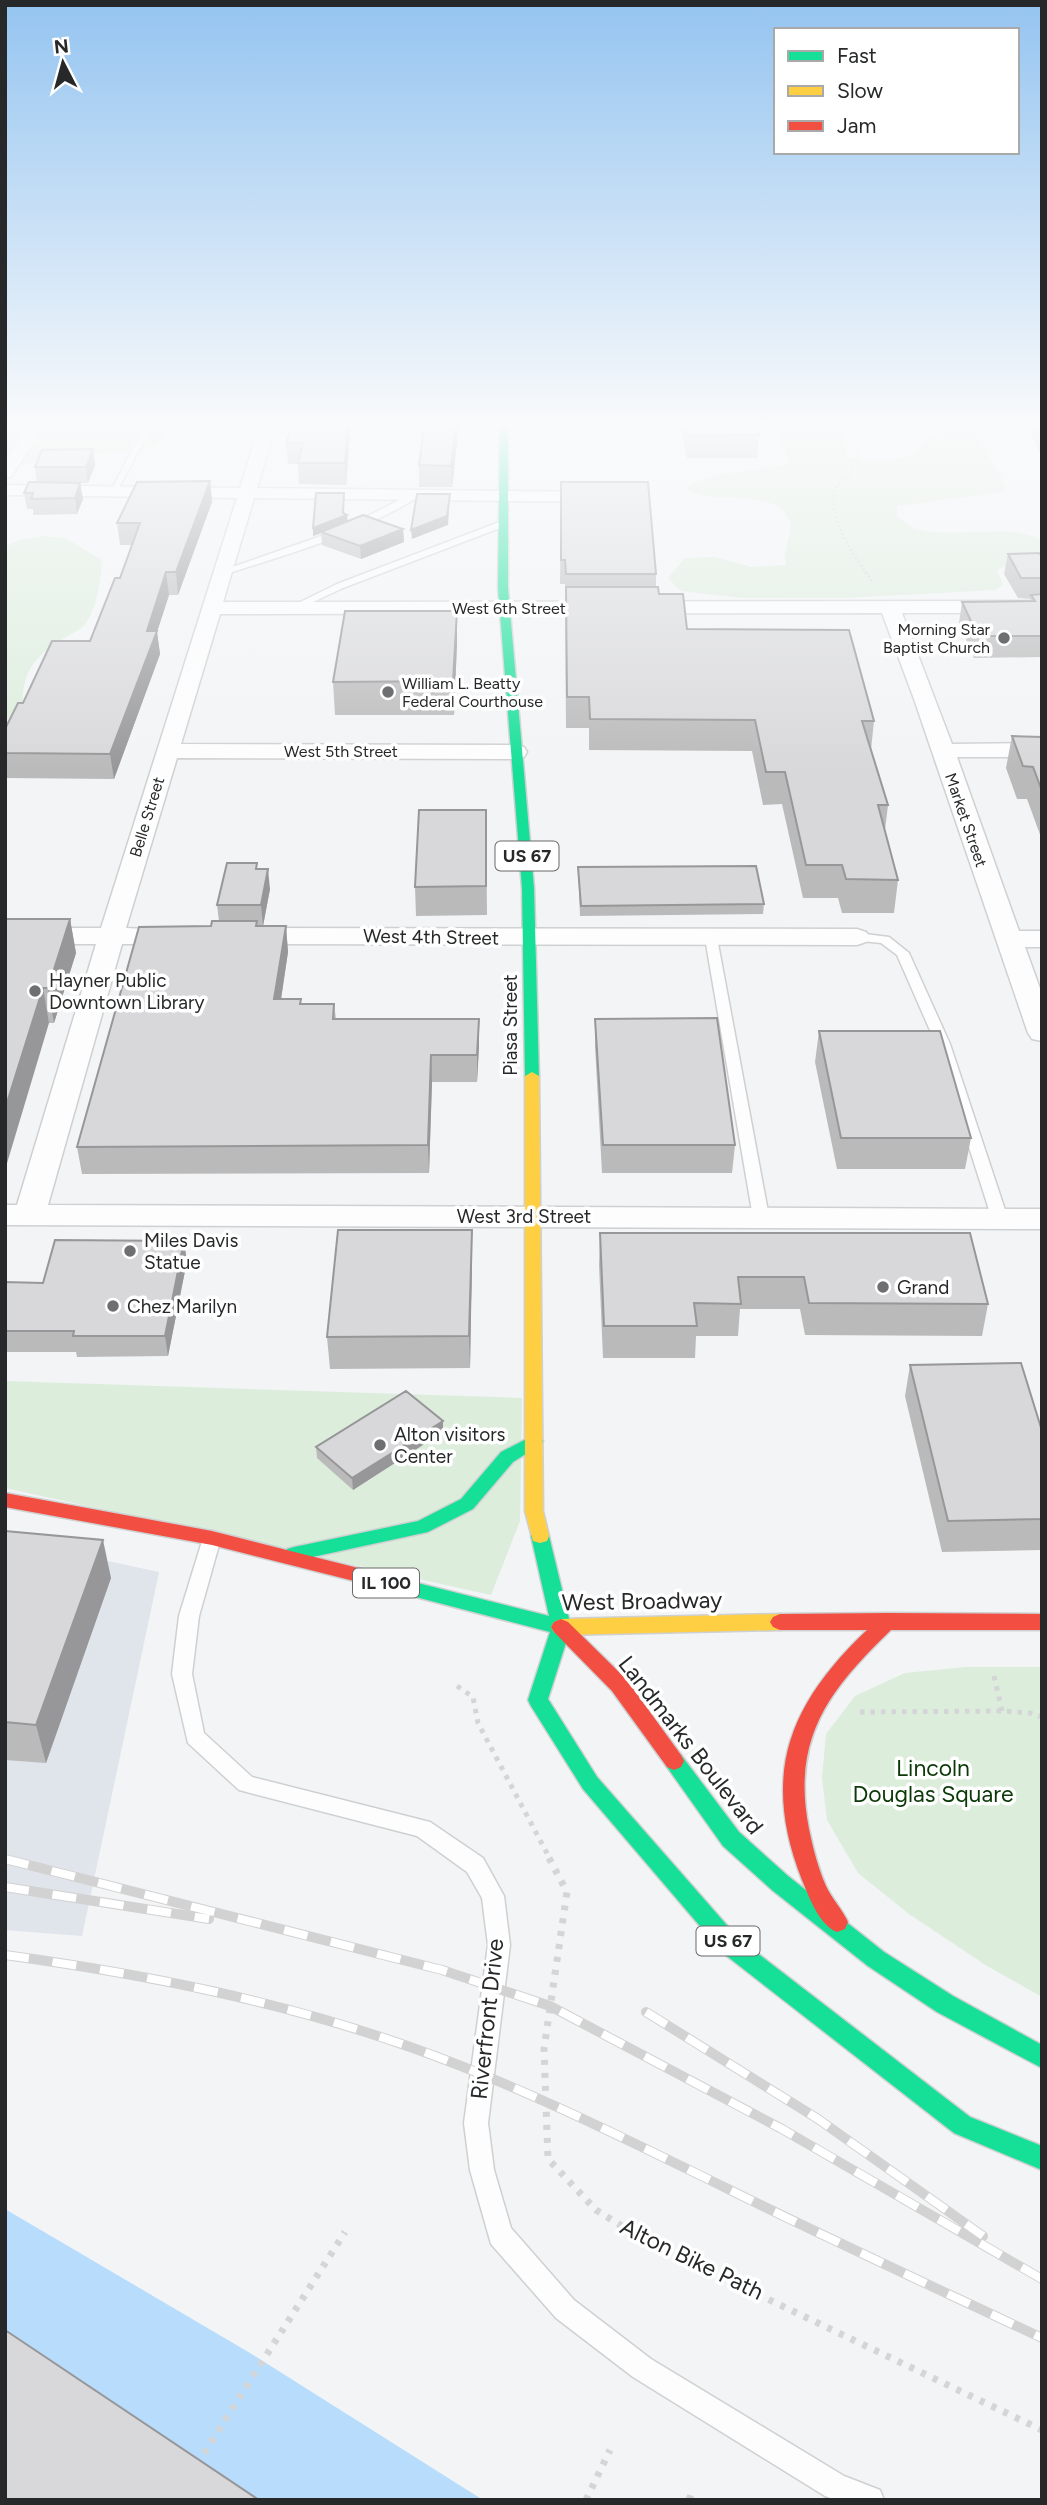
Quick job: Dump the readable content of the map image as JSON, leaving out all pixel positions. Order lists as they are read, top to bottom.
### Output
{
  "streets": {
    "main road": [
      "US 67",
      "Piasa Street",
      "IL 100",
      "West Broadway",
      "Landmarks Boulevard"
    ],
    "street": [
      "West 6th Street",
      "West 5th Street",
      "Belle Street",
      "Market Street",
      "West 4th Street",
      "West 3rd Street"
    ],
    "lane": ["Riverfront Drive"],
    "path": ["Alton Bike Path"]
  },
  "crossings": [
    ["West 6th Street", "Belle Street"],
    ["West 6th Street", "Market Street"],
    ["West 6th Street", "Piasa Street"],
    ["West 5th Street", "Belle Street"],
    ["West 5th Street", "Piasa Street"],
    ["Belle Street", "West 4th Street"],
    ["Belle Street", "West 3rd Street"],
    ["US 67", "Piasa Street"],
    ["US 67", "West Broadway"],
    ["US 67", "Landmarks Boulevard"],
    ["West 4th Street", "Piasa Street"],
    ["Piasa Street", "West 3rd Street"],
    ["Piasa Street", "West Broadway"],
    ["Piasa Street", "Landmarks Boulevard"],
    ["West Broadway", "Landmarks Boulevard"],
    ["West Broadway", "Riverfront Drive"]
  ],
  "parks": ["Lincoln Douglas Square"],
  "places": [
    "Morning Star Baptist Church",
    "William L. Beatty Federal Courthouse",
    "Hayner Public Downtown Library",
    "Miles Davis Statue",
    "Grand",
    "Chez Marilyn",
    "Alton visitors Center"
  ],
  "legend": ["Fast", "Slow", "Jam"],
  "north": "top"
}
